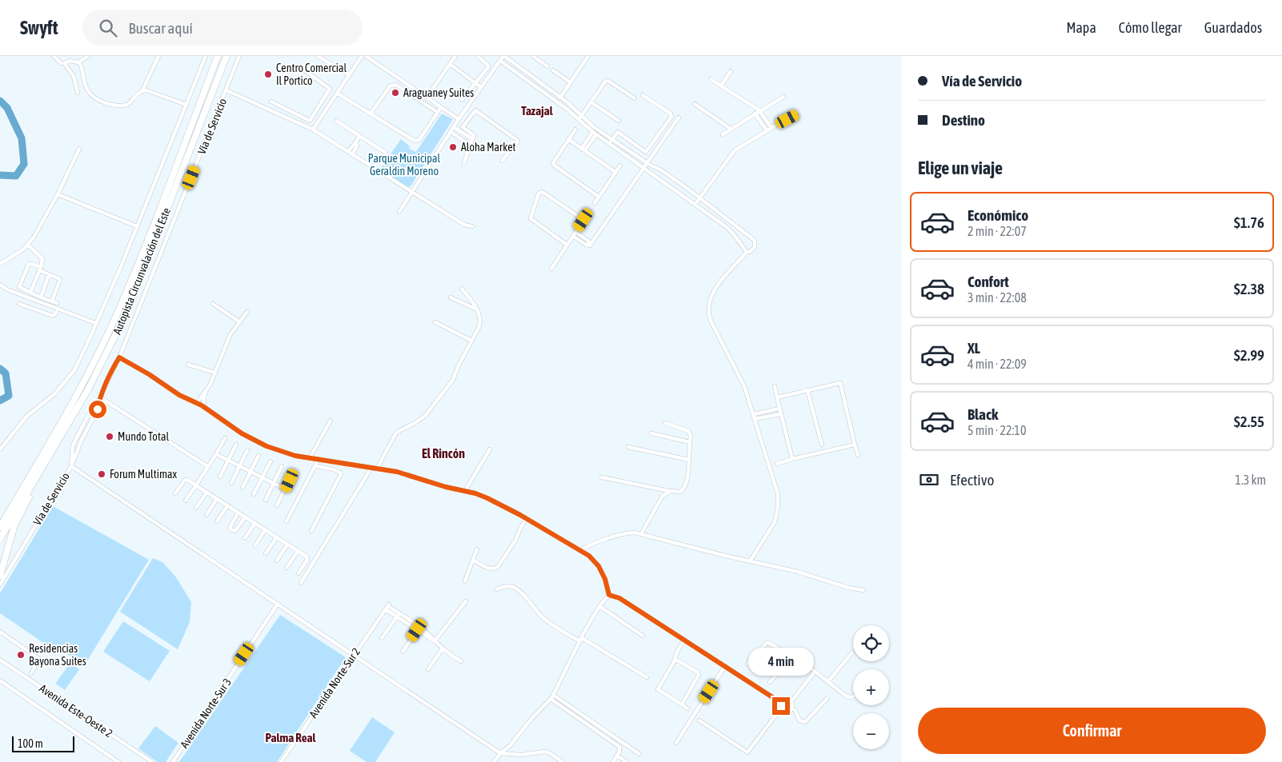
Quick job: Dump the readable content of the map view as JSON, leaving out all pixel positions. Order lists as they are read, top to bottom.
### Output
{
  "streets": {
    "highway": ["Autopista Circunvalación del Este"],
    "street": [
      "Vía de Servicio",
      "Avenida Norte-Sur 2",
      "Avenida Este-Oeste 2",
      "Avenida Norte-Sur 3"
    ]
  },
  "districts": ["Tazajal", "El Rincón", "Palma Real"],
  "parks": ["Parque Municipal Geraldin Moreno"],
  "places": [
    "Centro Comercial Il Portico",
    "Araguaney Suites",
    "Aloha Market",
    "Mundo Total",
    "Forum Multimax",
    "Residencias Bayona Suites"
  ],
  "scale_bar": "100 m",
  "page": {
    "header": "Swyft",
    "search": "Buscar aquí",
    "nav": ["Mapa", "Cómo llegar", "Guardados"],
    "banner": ["Vía de Servicio", "Destino"],
    "heading": "Elige un viaje",
    "list": [
      {
        "name": "Económico",
        "note": "2 min · 22:07",
        "value": "$1.76"
      },
      {
        "name": "Confort",
        "note": "3 min · 22:08",
        "value": "$2.38"
      },
      {
        "name": "XL",
        "note": "4 min · 22:09",
        "value": "$2.99"
      },
      {
        "name": "Black",
        "note": "5 min · 22:10",
        "value": "$2.55"
      }
    ],
    "pay": ["Efectivo", "1.3 km"],
    "map_buttons": ["+", "−"],
    "bubble": "4 min",
    "buttons": "Confirmar",
    "scale": "100 m"
  }
}
